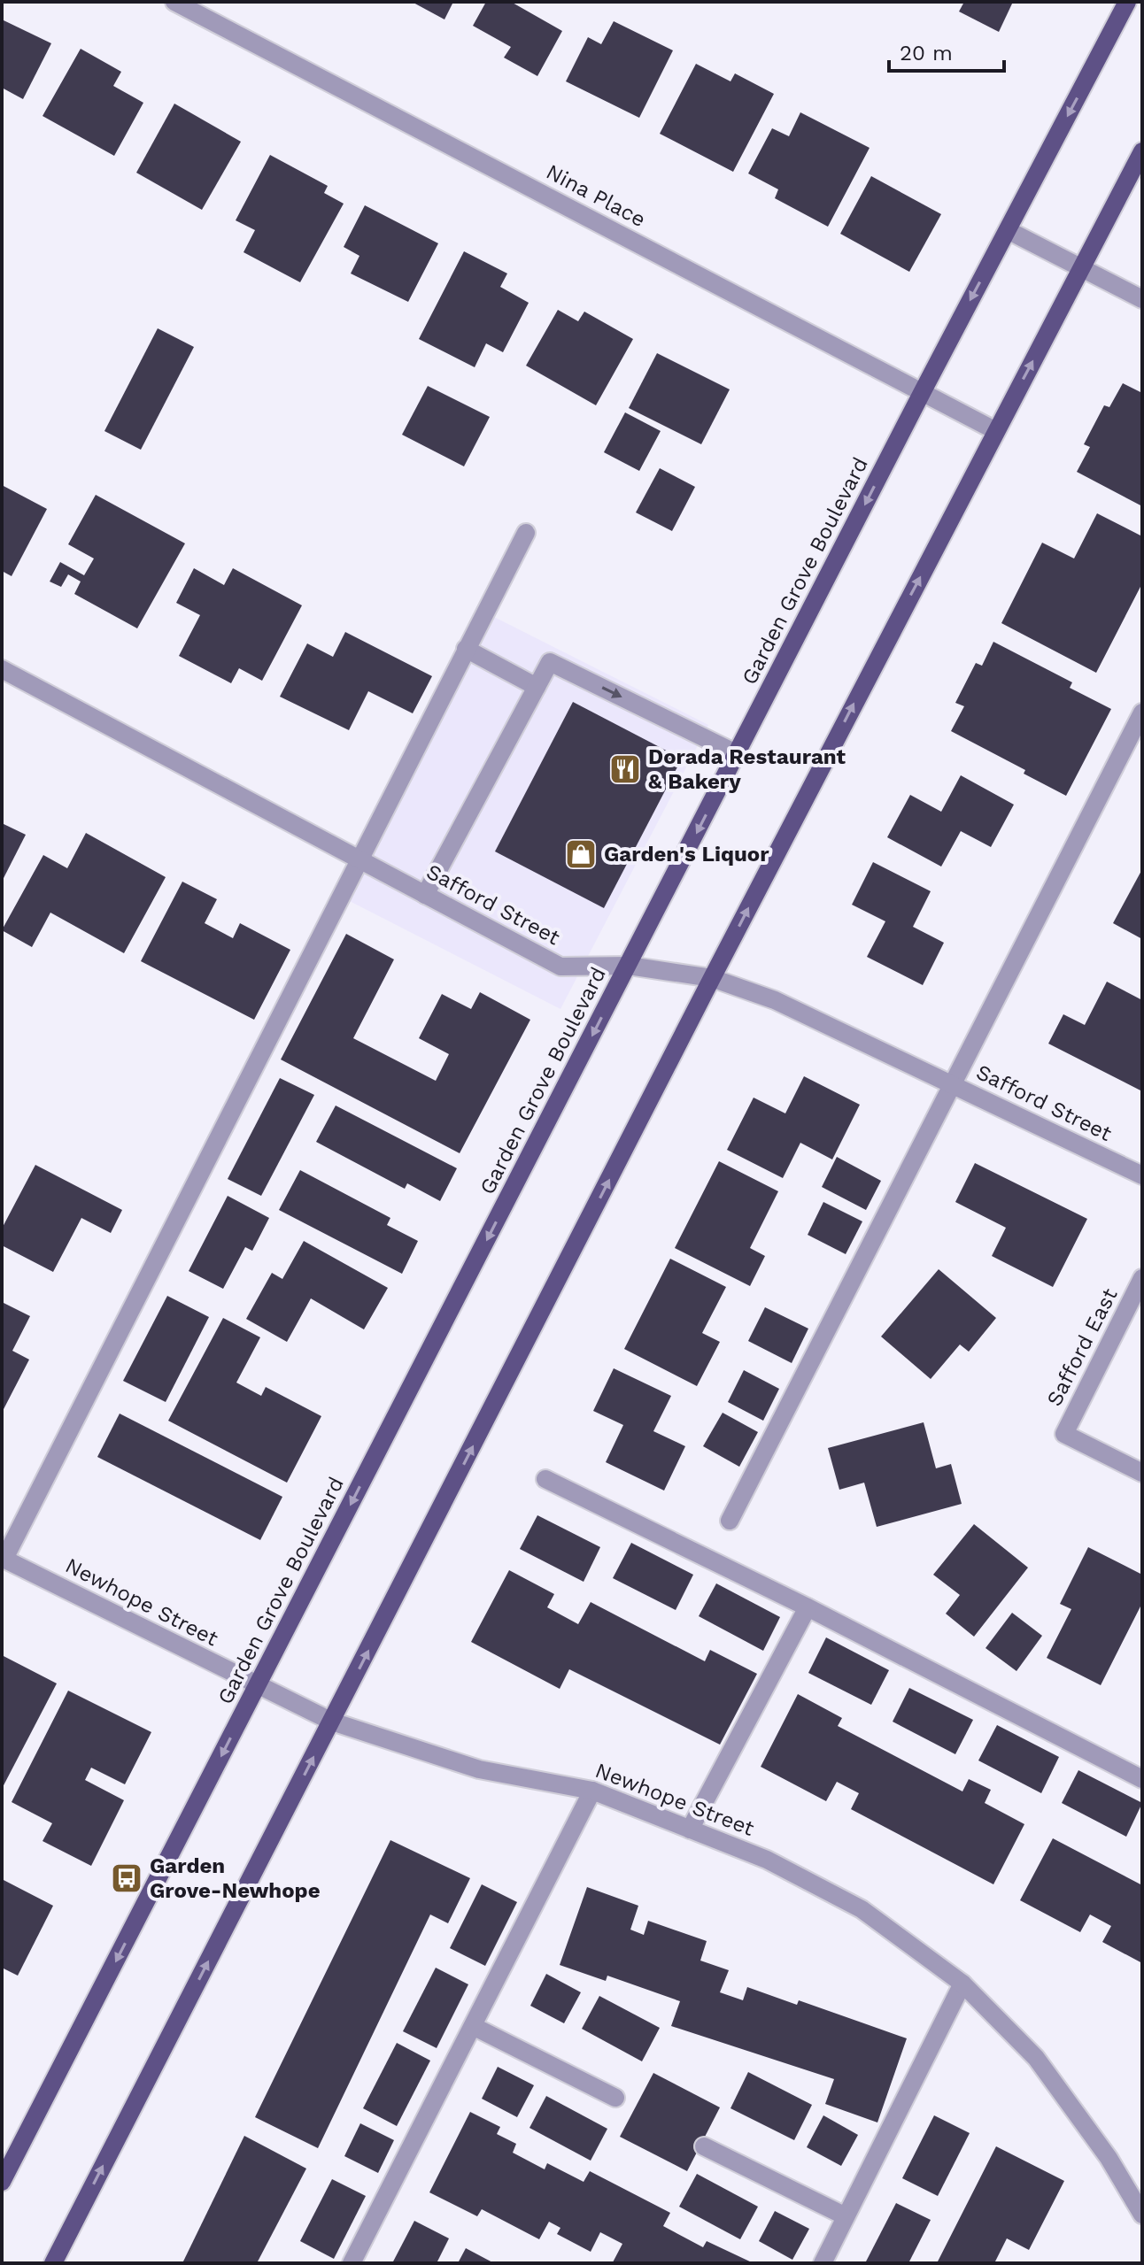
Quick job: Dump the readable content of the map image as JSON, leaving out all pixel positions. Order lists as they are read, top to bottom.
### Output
{
  "streets": {
    "main road": ["Garden Grove Boulevard"],
    "street": [
      "Nina Place",
      "Safford Street",
      "Safford East",
      "Newhope Street"
    ]
  },
  "crossings": [
    ["Nina Place", "Garden Grove Boulevard"],
    ["Garden Grove Boulevard", "Safford Street"],
    ["Garden Grove Boulevard", "Newhope Street"]
  ],
  "places": {
    "restaurant": ["Dorada Restaurant & Bakery"],
    "shop": ["Garden's Liquor"],
    "bus stop": ["Garden Grove-Newhope"]
  },
  "scale_bar": "20 m"
}
